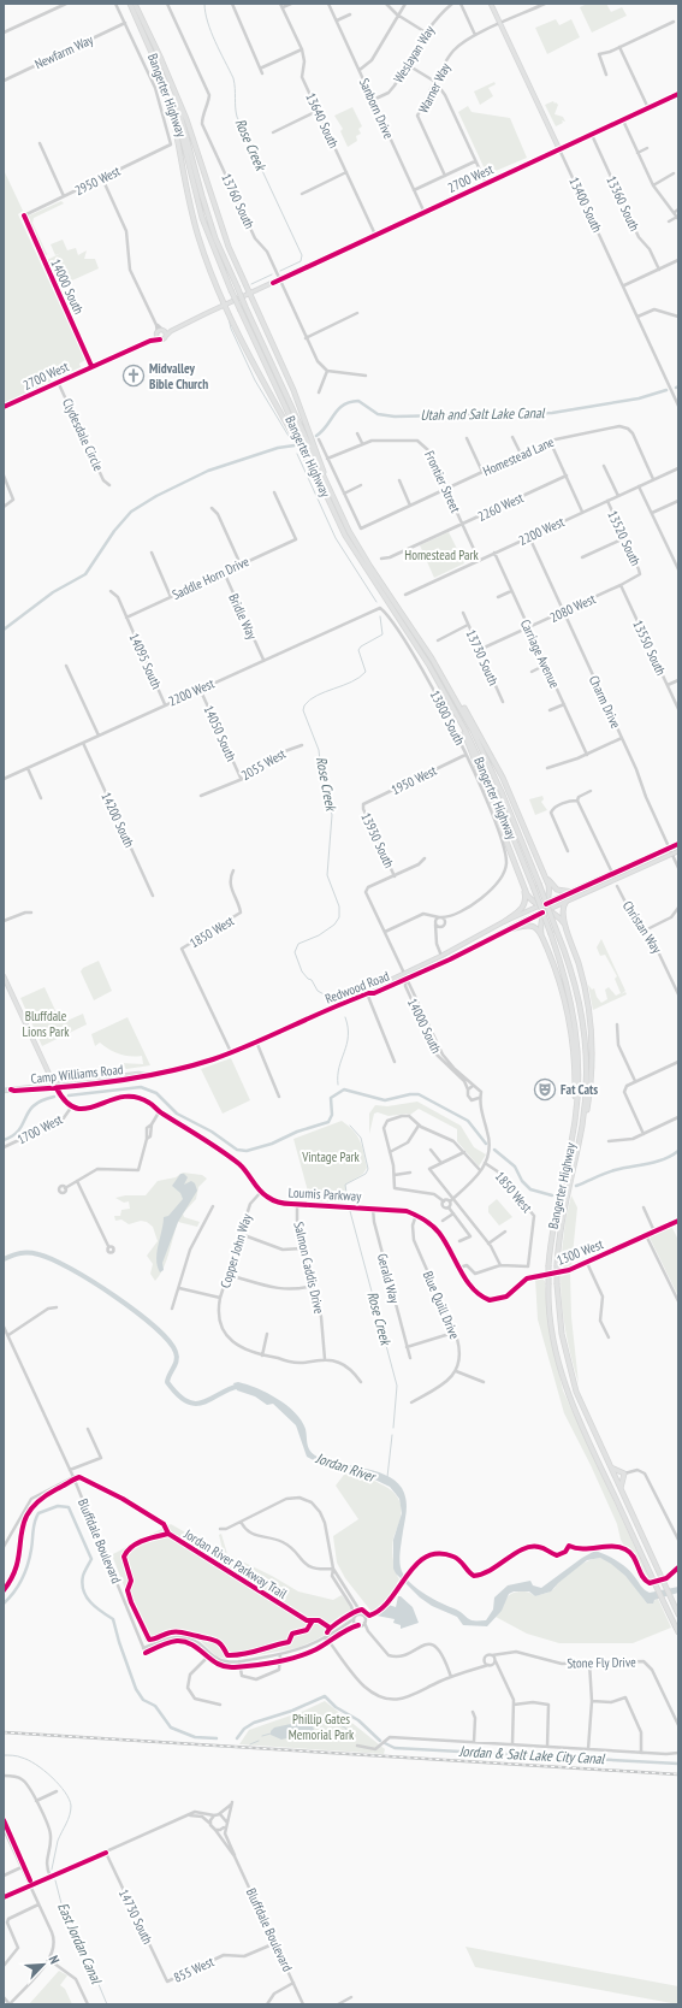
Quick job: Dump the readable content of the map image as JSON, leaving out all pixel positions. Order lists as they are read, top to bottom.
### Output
{
  "streets": {
    "highway": ["Bangerter Highway"],
    "main road": [
      "2700 West",
      "13400 South",
      "Redwood Road",
      "Camp Williams Road"
    ],
    "street": [
      "Newfarm Way",
      "Weslayan Way",
      "Warner Way",
      "Sanborn Drive",
      "13640 South",
      "2950 West",
      "13760 South",
      "13360 South",
      "14000 South",
      "Clydesdale Circle",
      "Homestead Lane",
      "Frontier Street",
      "2260 West",
      "2200 West",
      "13520 South",
      "Saddle Horn Drive",
      "2080 West",
      "Bridle Way",
      "13550 South",
      "Carriage Avenue",
      "13730 South",
      "14095 South",
      "Charm Drive",
      "13800 South",
      "14050 South",
      "2055 West",
      "1950 West",
      "14200 South",
      "13930 South",
      "Christan Way",
      "1850 West",
      "1700 West",
      "Loumis Parkway",
      "Copper John Way",
      "1300 West",
      "Salmon Caddis Drive",
      "Gerald Way",
      "Blue Quill Drive",
      "Bluffdale Boulevard",
      "Stone Fly Drive",
      "14730 South",
      "855 West"
    ],
    "cycle path": ["Jordan River Parkway Trail"]
  },
  "crossings": [
    ["Newfarm Way", "2950 West"],
    ["Weslayan Way", "Sanborn Drive"],
    ["Warner Way", "13400 South"],
    ["Sanborn Drive", "2700 West"],
    ["13640 South", "2700 West"],
    ["2700 West", "13760 South"],
    ["2700 West", "13360 South"],
    ["2700 West", "13400 South"],
    ["2700 West", "14000 South"],
    ["2700 West", "Clydesdale Circle"],
    ["2950 West", "14000 South"],
    ["14000 South", "13930 South"],
    ["14000 South", "Redwood Road"],
    ["Homestead Lane", "Frontier Street"],
    ["Homestead Lane", "2200 West"],
    ["Frontier Street", "2260 West"],
    ["Frontier Street", "2200 West"],
    ["2200 West", "13520 South"],
    ["2200 West", "Bridle Way"],
    ["2200 West", "Carriage Avenue"],
    ["2200 West", "14095 South"],
    ["2200 West", "Charm Drive"],
    ["2200 West", "13800 South"],
    ["2200 West", "14050 South"],
    ["2200 West", "14200 South"],
    ["13520 South", "2080 West"],
    ["Saddle Horn Drive", "Bridle Way"],
    ["Saddle Horn Drive", "14095 South"],
    ["2080 West", "13550 South"],
    ["2080 West", "Carriage Avenue"],
    ["2080 West", "13730 South"],
    ["2080 West", "Charm Drive"],
    ["Charm Drive", "Redwood Road"],
    ["13800 South", "1950 West"],
    ["14050 South", "2055 West"],
    ["1950 West", "13930 South"],
    ["1850 West", "Redwood Road"],
    ["1850 West", "Loumis Parkway"],
    ["Redwood Road", "Camp Williams Road"],
    ["Loumis Parkway", "Copper John Way"],
    ["Loumis Parkway", "1300 West"],
    ["Loumis Parkway", "Salmon Caddis Drive"],
    ["Loumis Parkway", "Gerald Way"],
    ["Loumis Parkway", "Blue Quill Drive"],
    ["Bluffdale Boulevard", "855 West"],
    ["14730 South", "855 West"]
  ],
  "water": [
    "Rose Creek",
    "Utah and Salt Lake Canal",
    "Jordan River",
    "Jordan & Salt Lake City Canal",
    "East Jordan Canal"
  ],
  "parks": [
    "Homestead Park",
    "Bluffdale Lions Park",
    "Vintage Park",
    "Phillip Gates Memorial Park"
  ],
  "places": {
    "church": ["Midvalley Bible Church"],
    "theatre": ["Fat Cats"]
  },
  "north": "top right"
}
